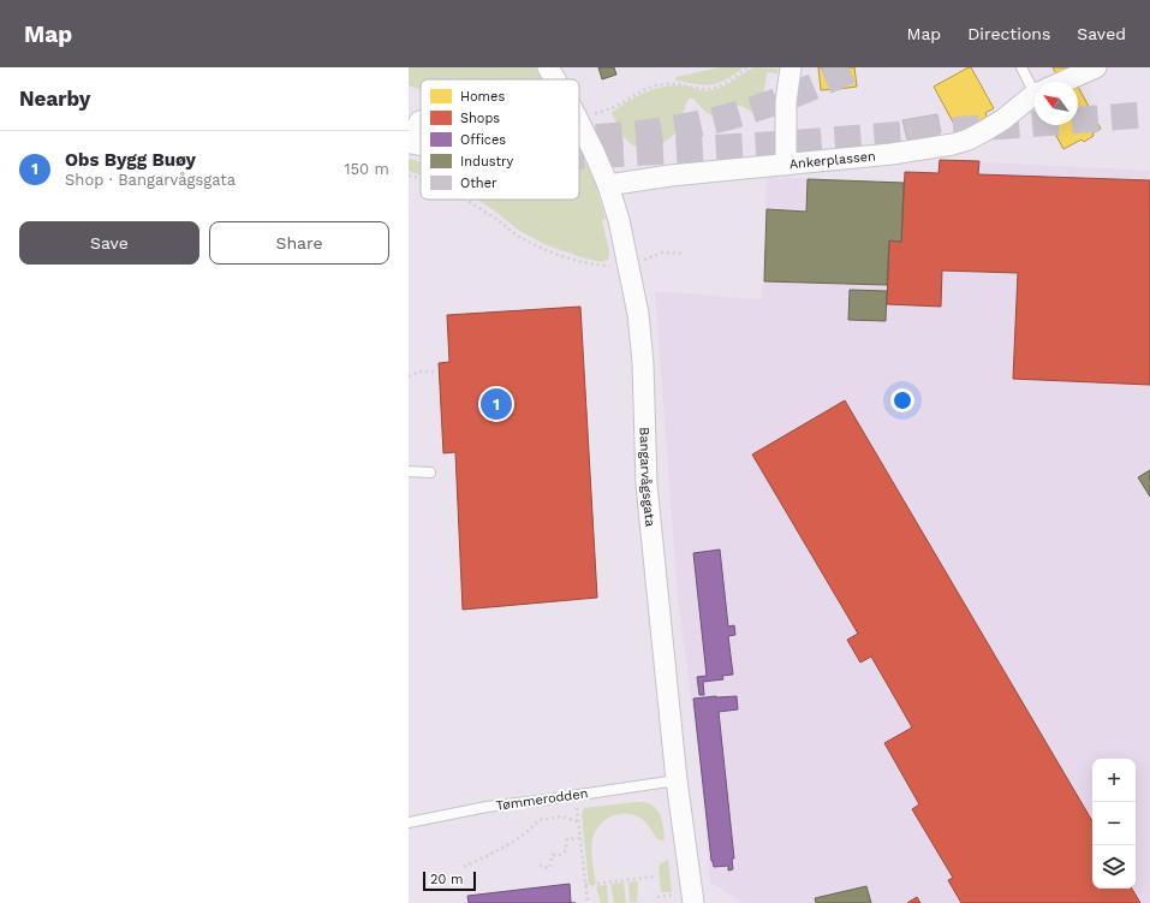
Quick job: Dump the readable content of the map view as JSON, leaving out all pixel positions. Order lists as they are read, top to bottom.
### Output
{
  "streets": {
    "street": ["Ankerplassen", "Bangarvågsgata"],
    "lane": ["Tømmerodden"]
  },
  "crossings": [
    ["Ankerplassen", "Bangarvågsgata"],
    ["Bangarvågsgata", "Tømmerodden"]
  ],
  "legend": [
    "Homes",
    "Shops",
    "Offices",
    "Industry",
    "Other"
  ],
  "scale_bar": "20 m",
  "north": "top left",
  "page": {
    "header": "Map",
    "nav": ["Map", "Directions", "Saved"],
    "heading": "Nearby",
    "list": [
      {
        "mark": "1",
        "name": "Obs Bygg Buøy",
        "note": "Shop · Bangarvågsgata",
        "value": "150 m"
      }
    ],
    "buttons": ["Save", "Share"],
    "pins": "1",
    "map_buttons": ["+", "−"],
    "scale": "20 m"
  }
}
